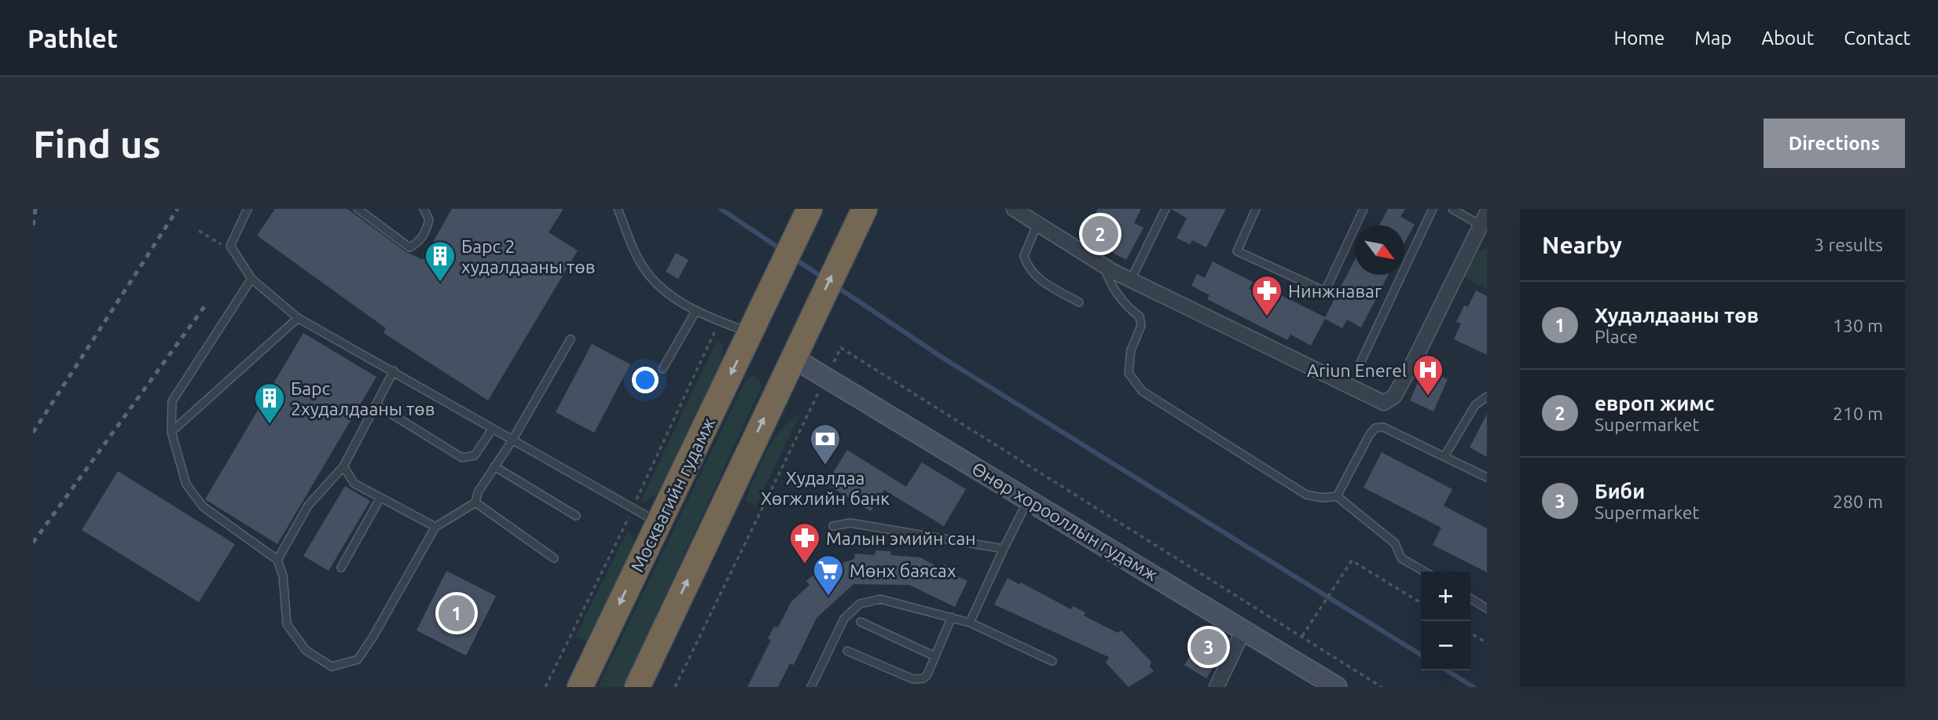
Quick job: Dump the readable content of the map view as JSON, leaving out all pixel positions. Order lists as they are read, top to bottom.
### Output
{
  "streets": {
    "highway": ["Москвагийн гудамж"],
    "main road": ["Өнөр хорооллын гудамж"]
  },
  "places": {
    "building": ["Барс 2 худалдааны төв", "Барс 2худалдааны төв"],
    "pharmacy": ["Нинжнаваг", "Малын эмийн сан"],
    "hospital": ["Ariun Enerel"],
    "bank": ["Худалдаа Хөгжлийн банк"],
    "supermarket": ["Мөнх баясах"]
  },
  "north": "bottom right",
  "page": {
    "header": "Pathlet",
    "nav": [
      "Home",
      "Map",
      "About",
      "Contact"
    ],
    "buttons": "Directions",
    "title": "Find us",
    "heading": ["Nearby", "3 results"],
    "pins": ["2", "1", "3"],
    "list": [
      {
        "mark": "1",
        "name": "Худалдааны төв",
        "note": "Place",
        "value": "130 m"
      },
      {
        "mark": "2",
        "name": "европ жимс",
        "note": "Supermarket",
        "value": "210 m"
      },
      {
        "mark": "3",
        "name": "Биби",
        "note": "Supermarket",
        "value": "280 m"
      }
    ],
    "map_buttons": ["+", "−"]
  }
}
